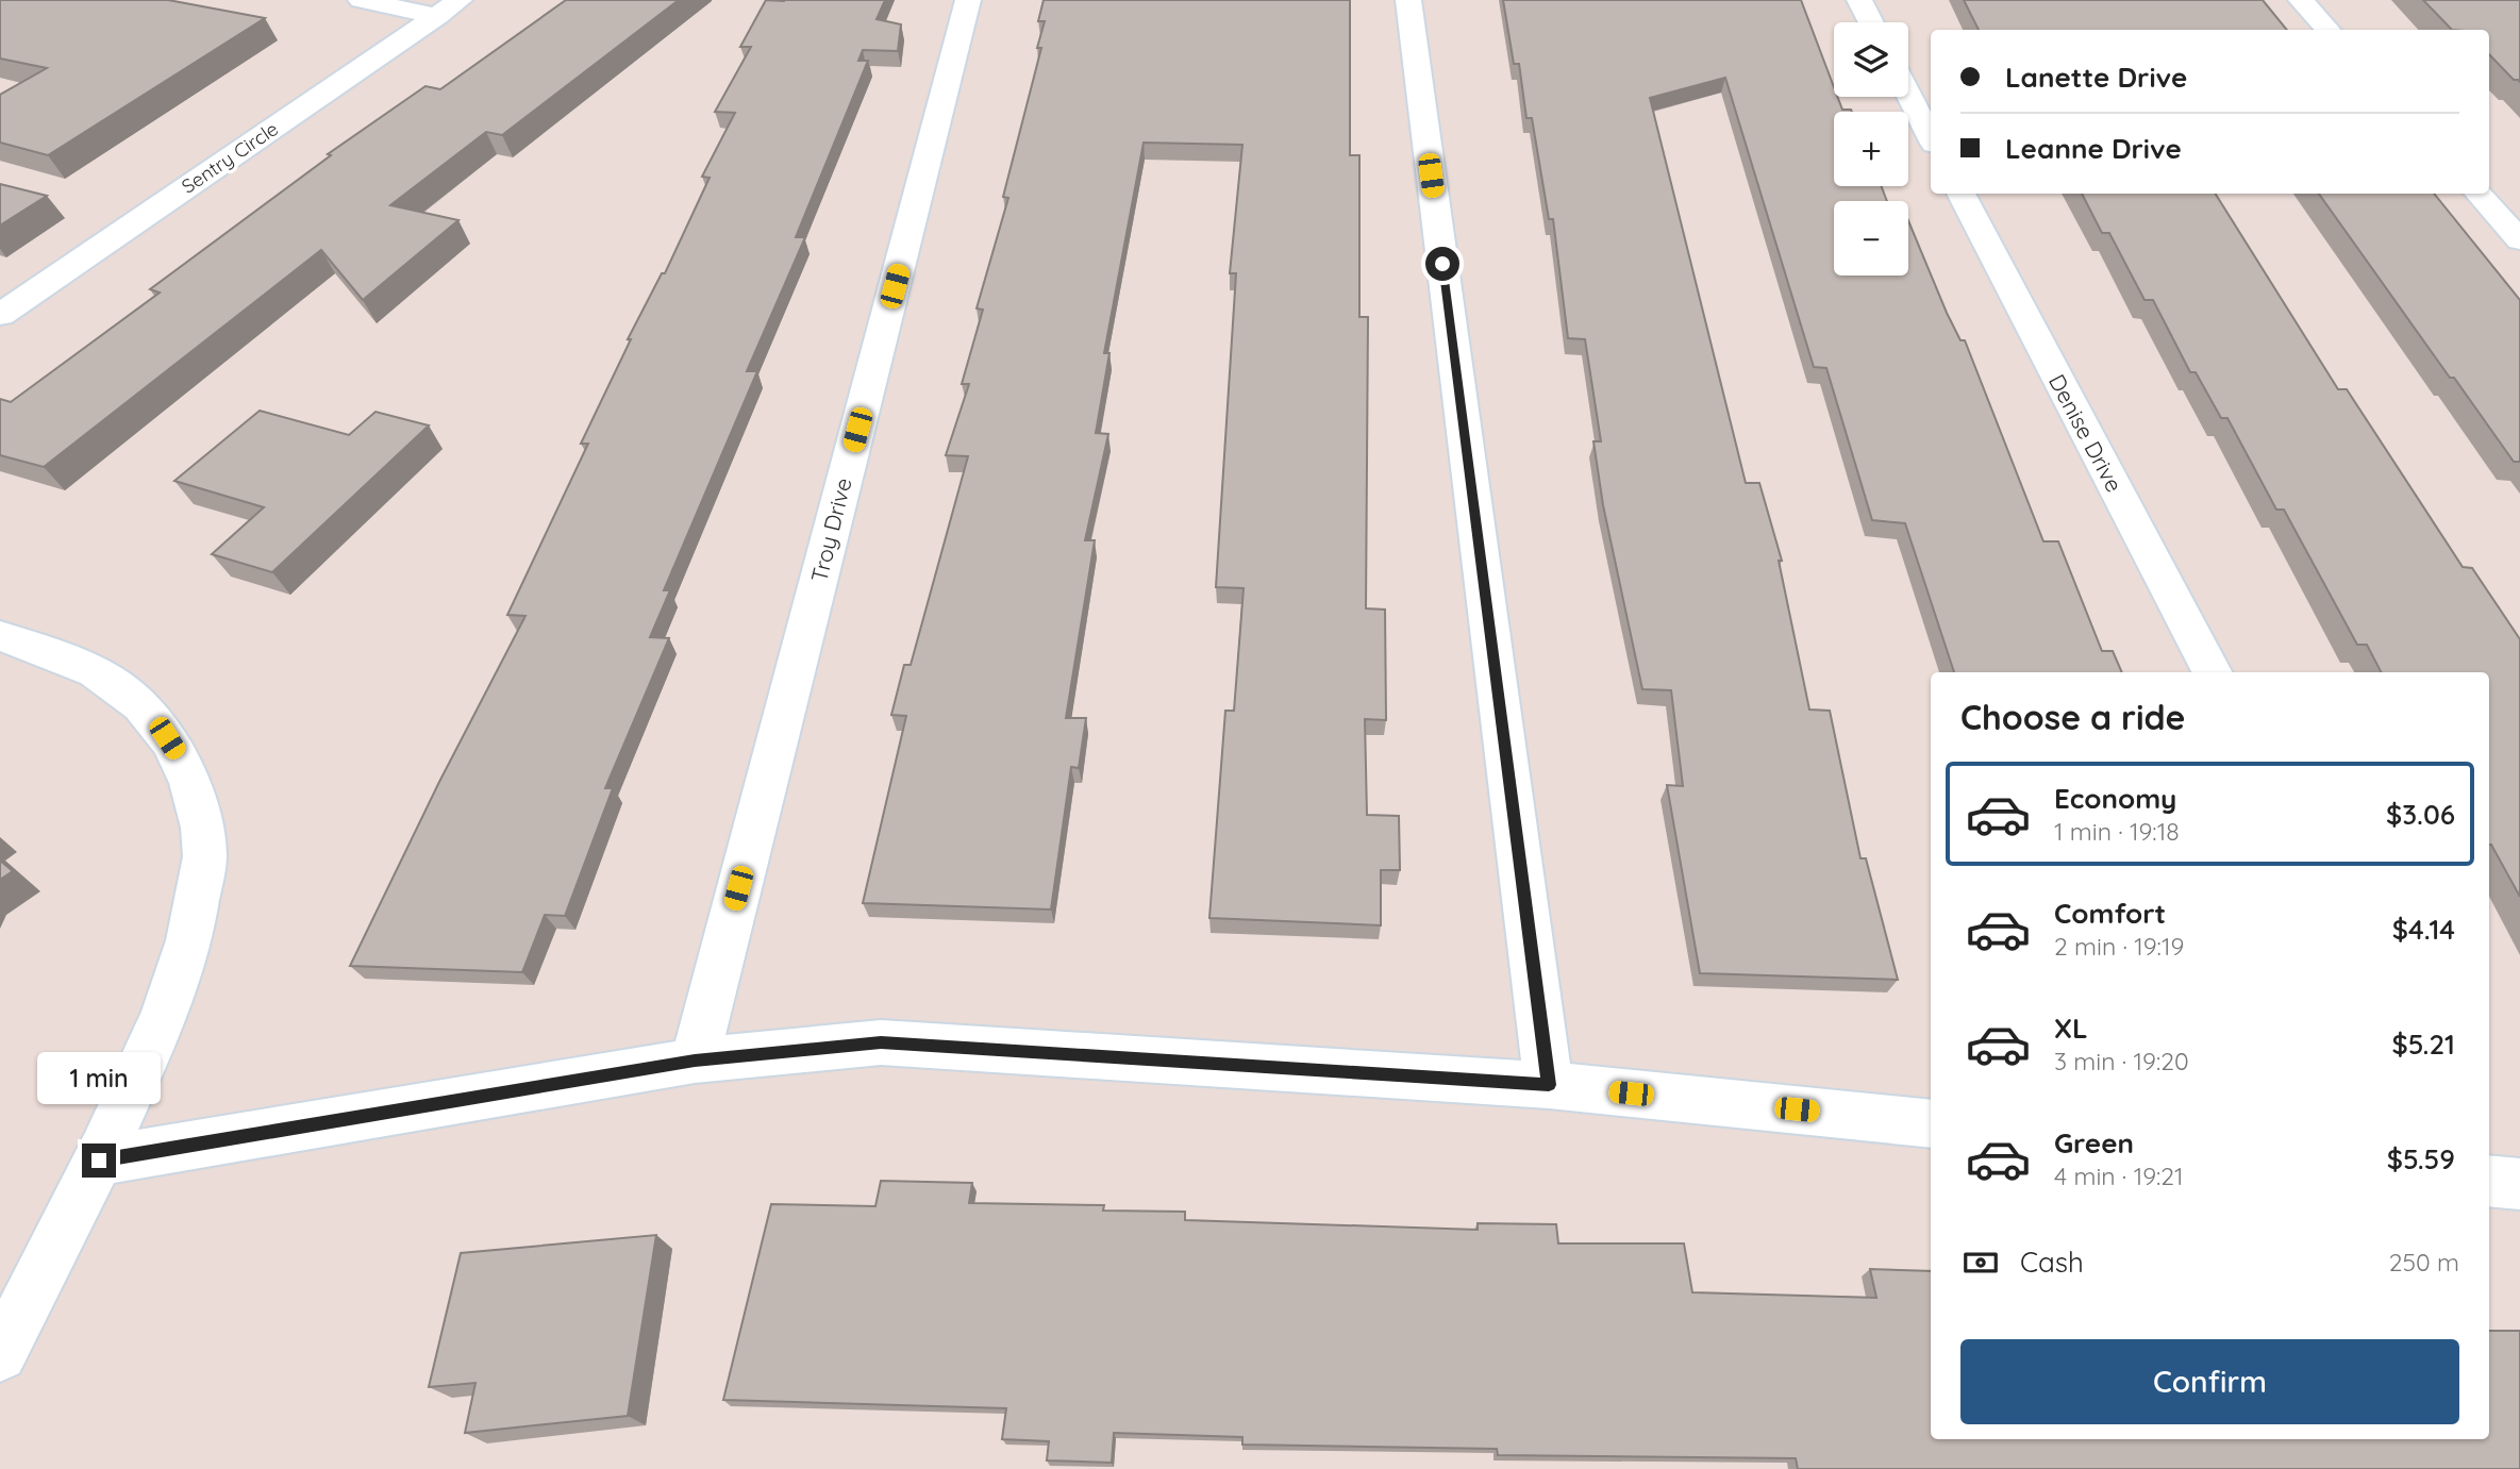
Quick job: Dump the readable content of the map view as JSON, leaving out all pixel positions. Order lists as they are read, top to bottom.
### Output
{
  "streets": {
    "street": ["Sentry Circle", "Denise Drive", "Troy Drive"]
  },
  "page": {
    "map_buttons": ["+", "−"],
    "banner": ["Lanette Drive", "Leanne Drive"],
    "heading": "Choose a ride",
    "list": [
      {
        "name": "Economy",
        "note": "1 min · 19:18",
        "value": "$3.06"
      },
      {
        "name": "Comfort",
        "note": "2 min · 19:19",
        "value": "$4.14"
      },
      {
        "name": "XL",
        "note": "3 min · 19:20",
        "value": "$5.21"
      },
      {
        "name": "Green",
        "note": "4 min · 19:21",
        "value": "$5.59"
      }
    ],
    "bubble": "1 min",
    "pay": ["Cash", "250 m"],
    "buttons": "Confirm"
  }
}
